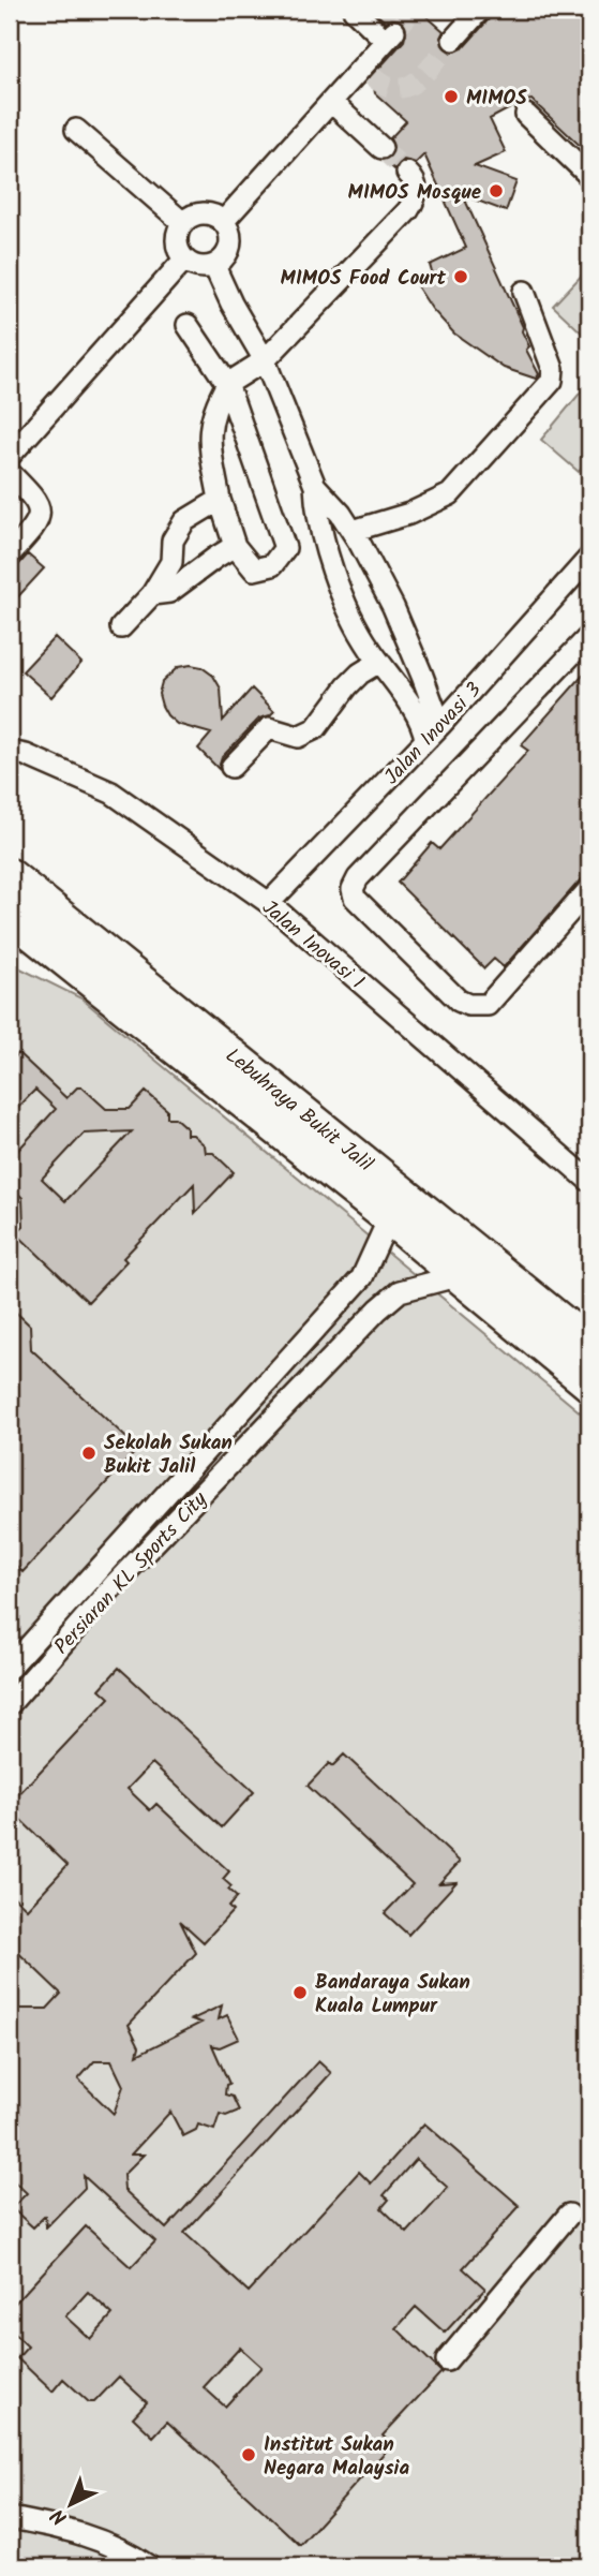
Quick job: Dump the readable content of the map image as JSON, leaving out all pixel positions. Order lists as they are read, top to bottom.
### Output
{
  "streets": {
    "highway": ["Lebuhraya Bukit Jalil"],
    "street": ["Jalan Inovasi 3", "Jalan Inovasi 1", "Persiaran KL Sports City"]
  },
  "crossings": [
    ["Jalan Inovasi 3", "Jalan Inovasi 1"],
    ["Lebuhraya Bukit Jalil", "Persiaran KL Sports City"]
  ],
  "places": [
    "MIMOS",
    "MIMOS Mosque",
    "MIMOS Food Court",
    "Sekolah Sukan Bukit Jalil",
    "Bandaraya Sukan Kuala Lumpur",
    "Institut Sukan Negara Malaysia"
  ],
  "north": "bottom left"
}
